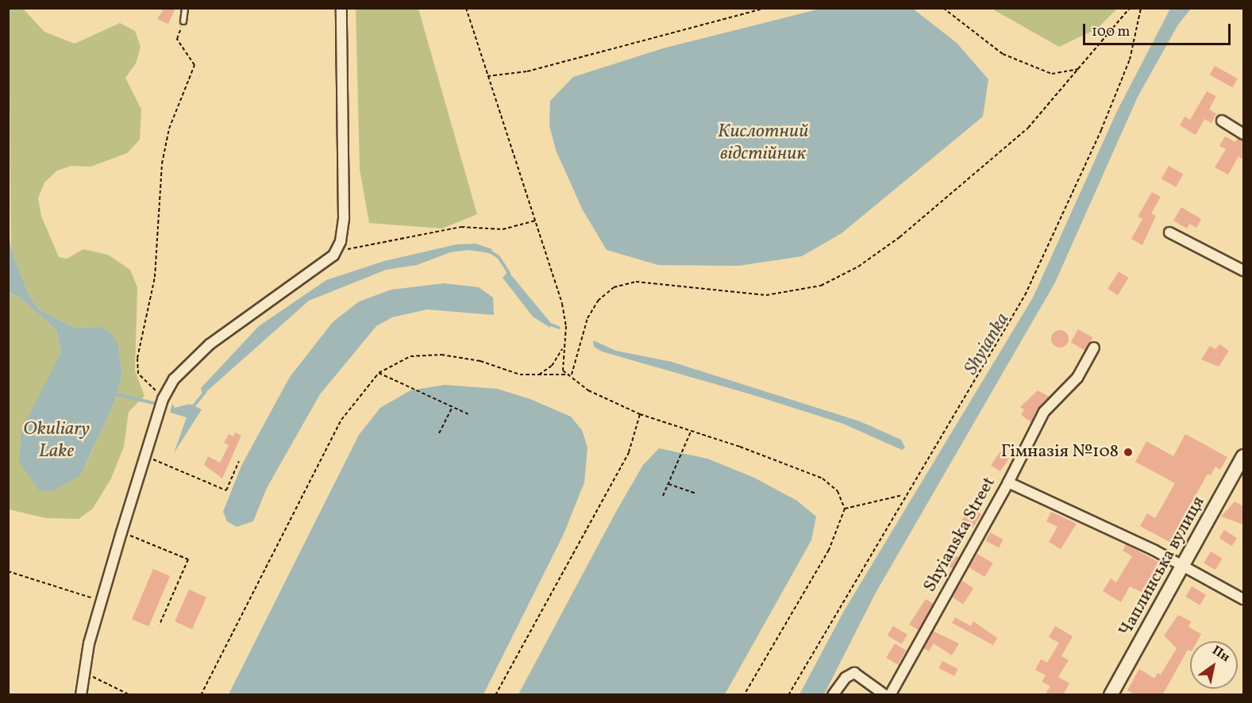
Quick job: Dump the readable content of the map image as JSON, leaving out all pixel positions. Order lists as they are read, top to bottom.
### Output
{
  "streets": {
    "street": ["Shyianska Street", "Чаплинська вулиця"]
  },
  "water": ["Кислотний відстійник", "Shyianka", "Okuliary Lake"],
  "places": ["Гімназія №108"],
  "scale_bar": "100 m",
  "north": "top right"
}
